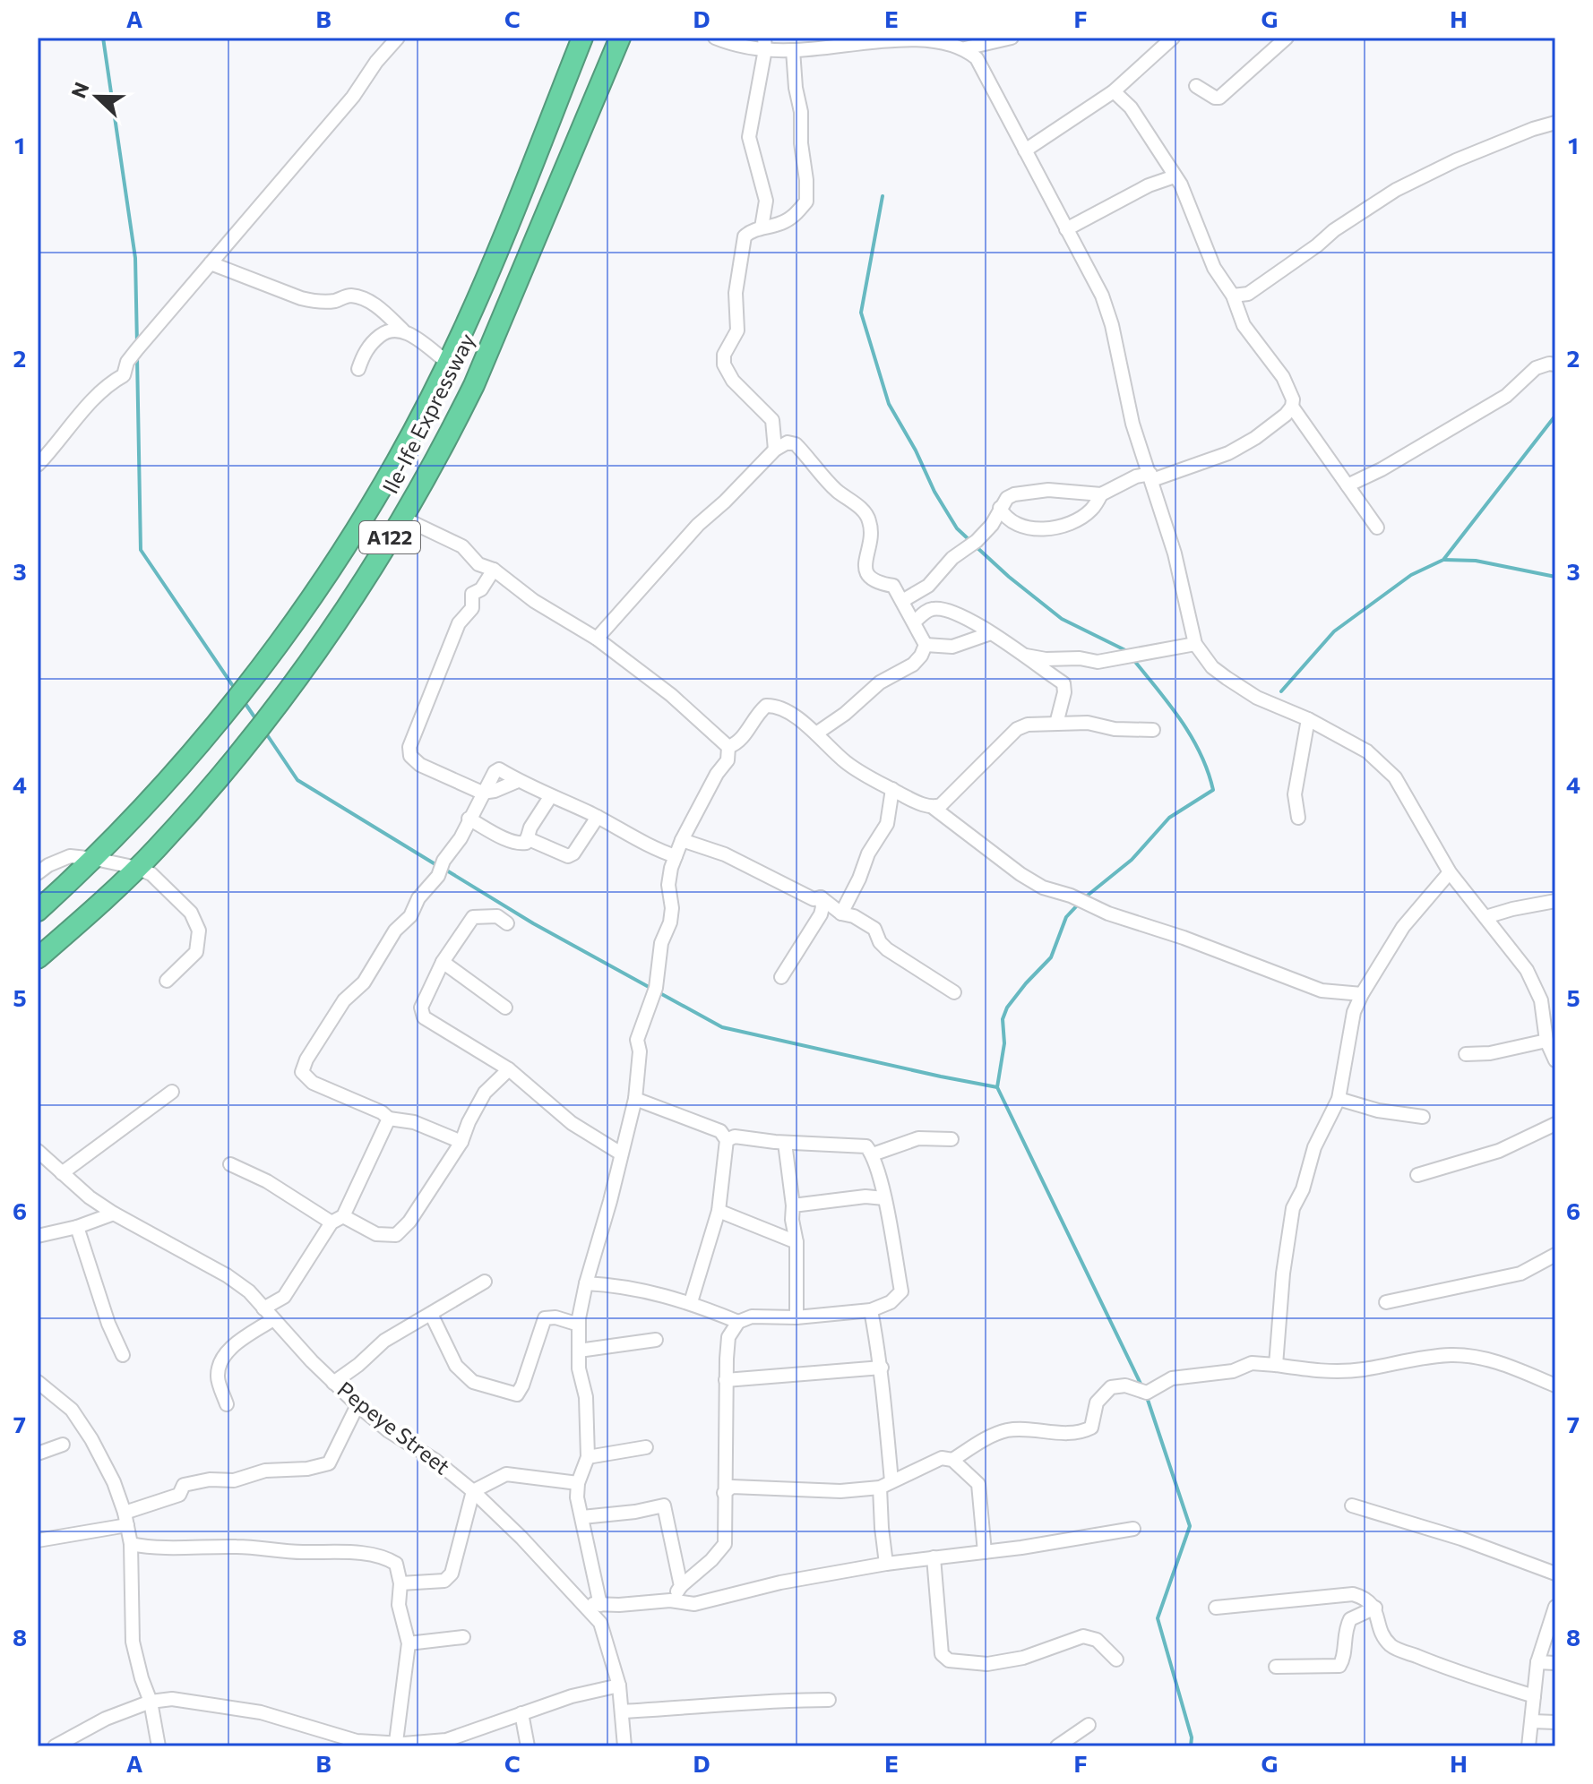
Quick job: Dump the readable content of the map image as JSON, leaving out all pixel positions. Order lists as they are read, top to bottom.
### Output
{
  "streets": {
    "highway": ["Ile-Ife Expressway", "A122"],
    "street": ["Pepeye Street"]
  },
  "north": "left",
  "grid": {
    "columns": [
      "A",
      "B",
      "C",
      "D",
      "E",
      "F",
      "G",
      "H"
    ],
    "rows": [
      "1",
      "2",
      "3",
      "4",
      "5",
      "6",
      "7",
      "8"
    ]
  }
}
